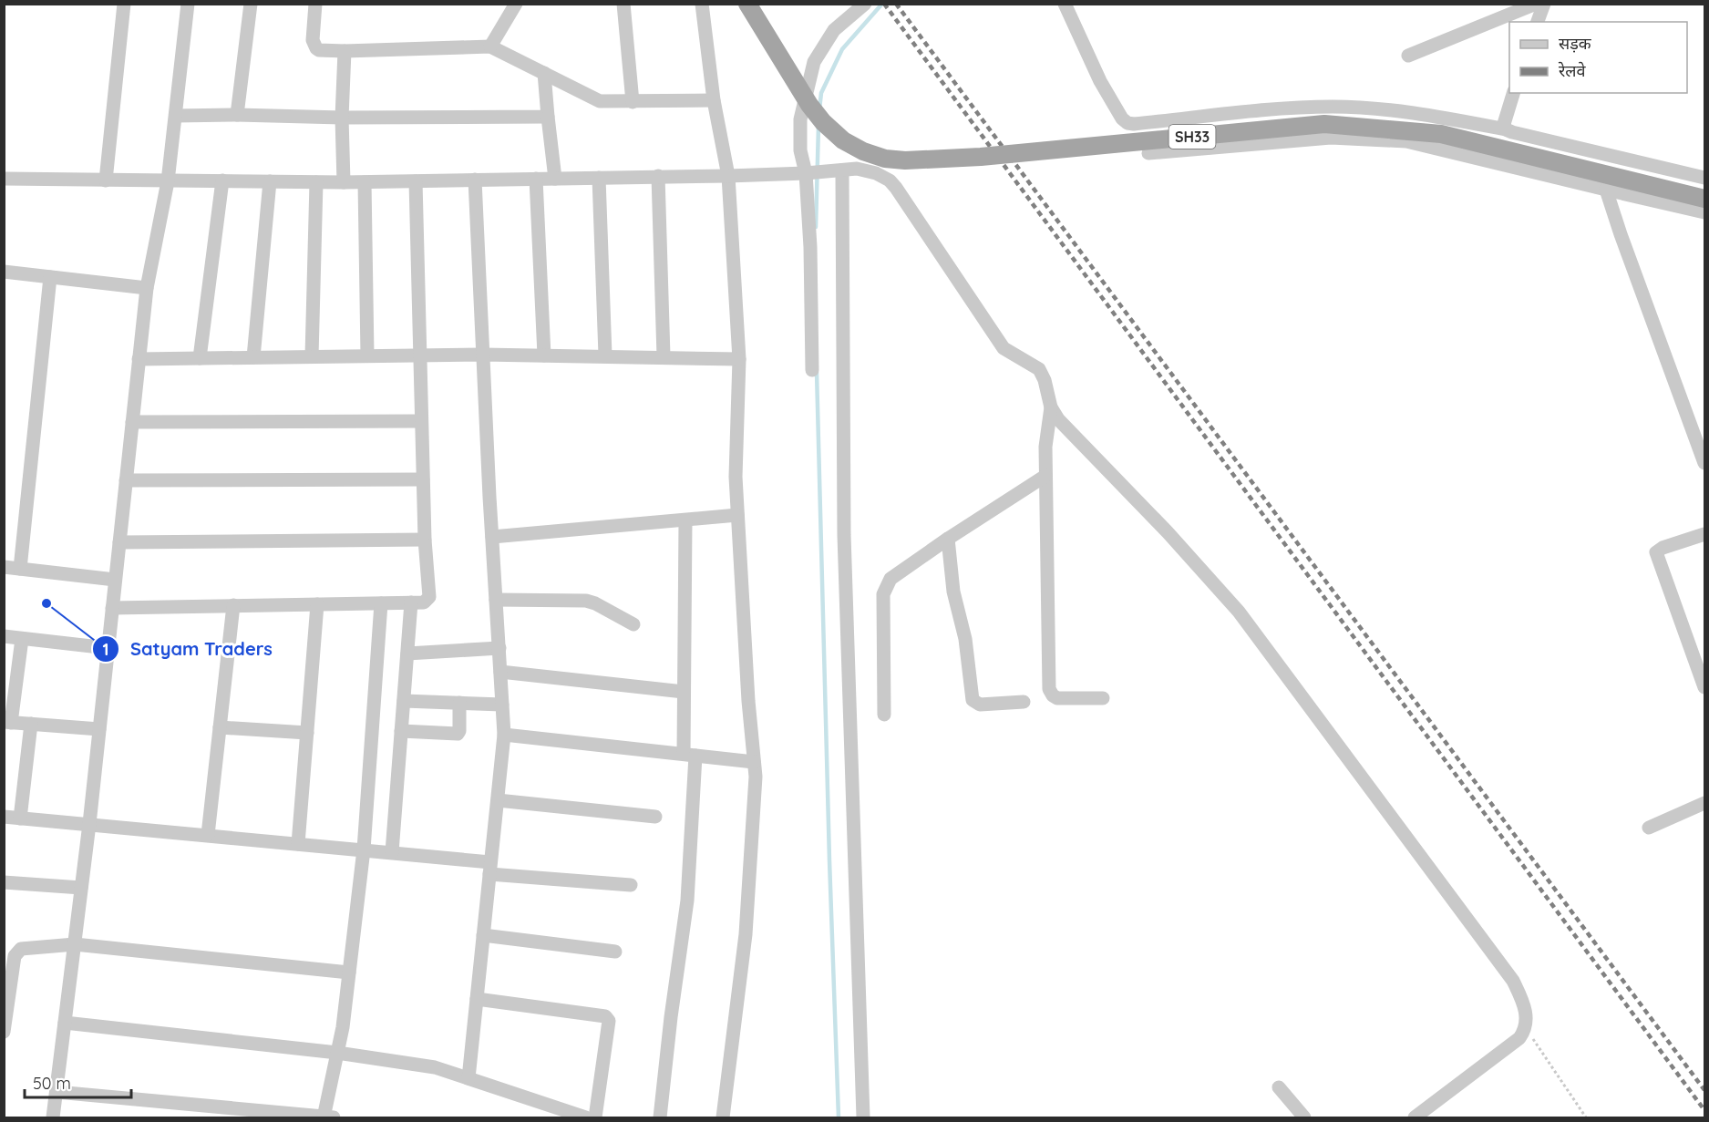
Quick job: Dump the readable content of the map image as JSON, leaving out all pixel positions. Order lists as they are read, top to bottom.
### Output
{
  "streets": {
    "main road": ["SH33"]
  },
  "places": ["Satyam Traders"],
  "legend": ["सड़क", "रेलवे"],
  "scale_bar": "50 m"
}
